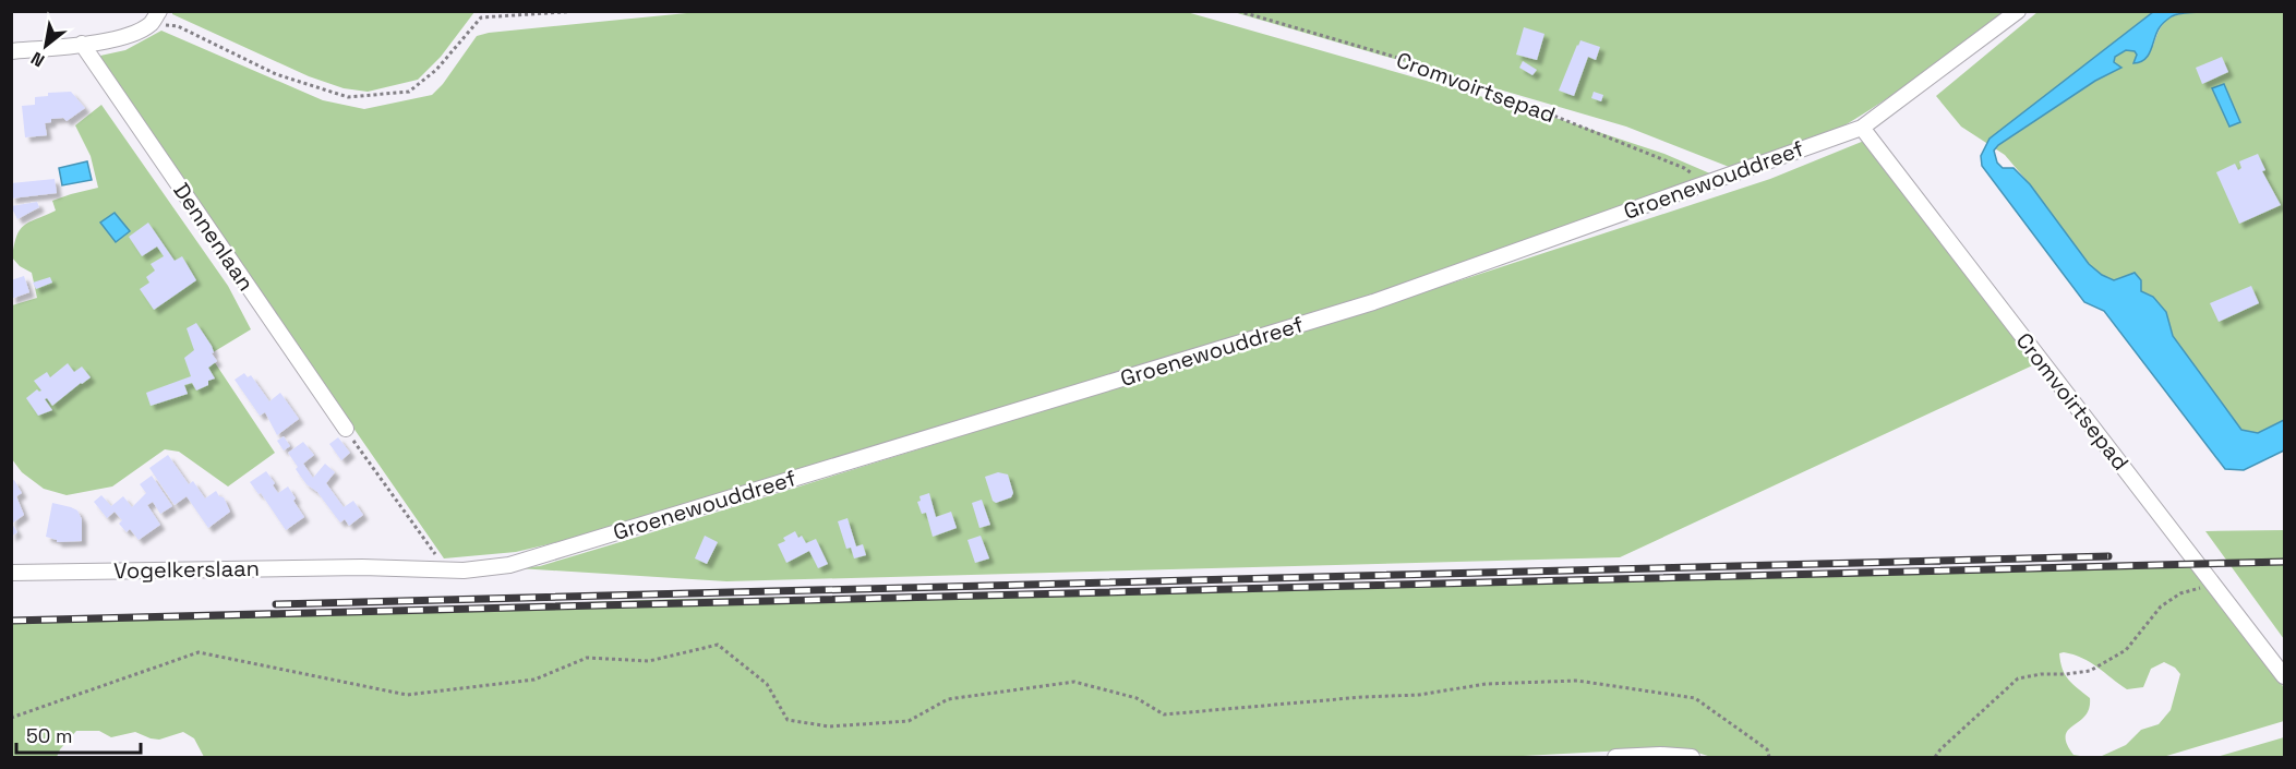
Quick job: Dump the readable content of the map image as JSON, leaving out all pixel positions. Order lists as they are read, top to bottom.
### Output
{
  "streets": {
    "street": [
      "Cromvoirtsepad",
      "Groenewouddreef",
      "Dennenlaan",
      "Vogelkerslaan"
    ]
  },
  "crossings": [
    ["Cromvoirtsepad", "Groenewouddreef"],
    ["Groenewouddreef", "Vogelkerslaan"]
  ],
  "scale_bar": "50 m",
  "north": "bottom left"
}
